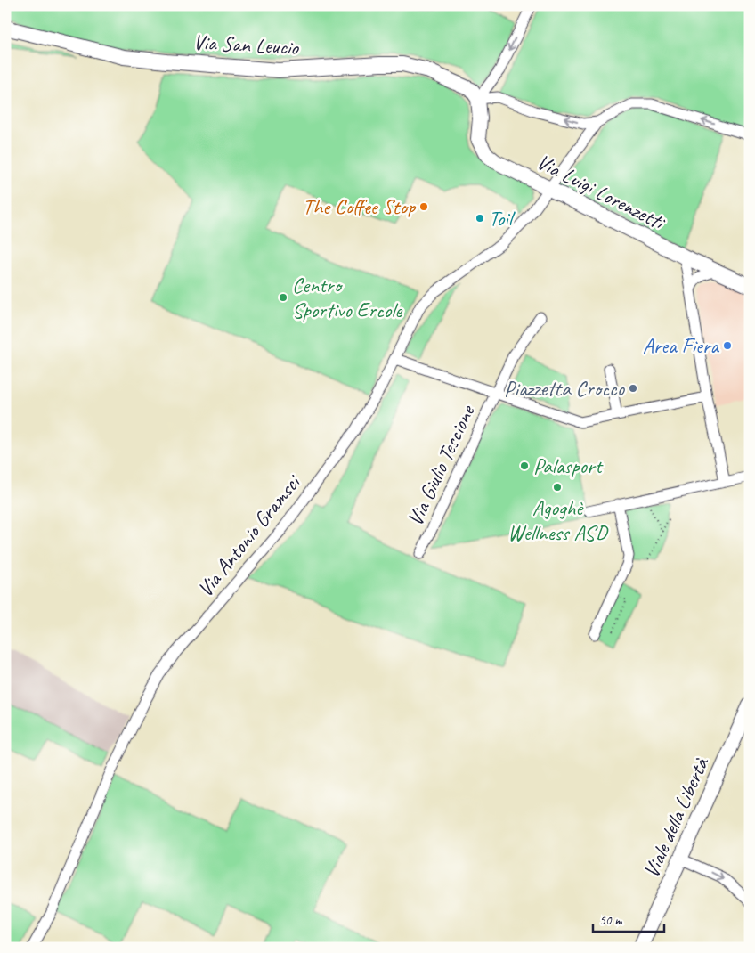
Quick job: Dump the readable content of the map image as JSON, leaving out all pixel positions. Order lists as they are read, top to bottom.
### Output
{
  "streets": {
    "street": [
      "Via San Leucio",
      "Via Luigi Lorenzetti",
      "Via Giulio Tescione",
      "Via Antonio Gramsci",
      "Viale della Libertà"
    ]
  },
  "crossings": [
    ["Via San Leucio", "Via Luigi Lorenzetti"],
    ["Via Luigi Lorenzetti", "Via Antonio Gramsci"],
    ["Via Giulio Tescione", "Via Antonio Gramsci"]
  ],
  "places": [
    "The Coffee Stop",
    "Toil",
    "Centro Sportivo Ercole",
    "Area Fiera",
    "Piazzetta Crocco",
    "Palasport",
    "Agoghè Wellness ASD"
  ],
  "scale_bar": "50 m"
}
